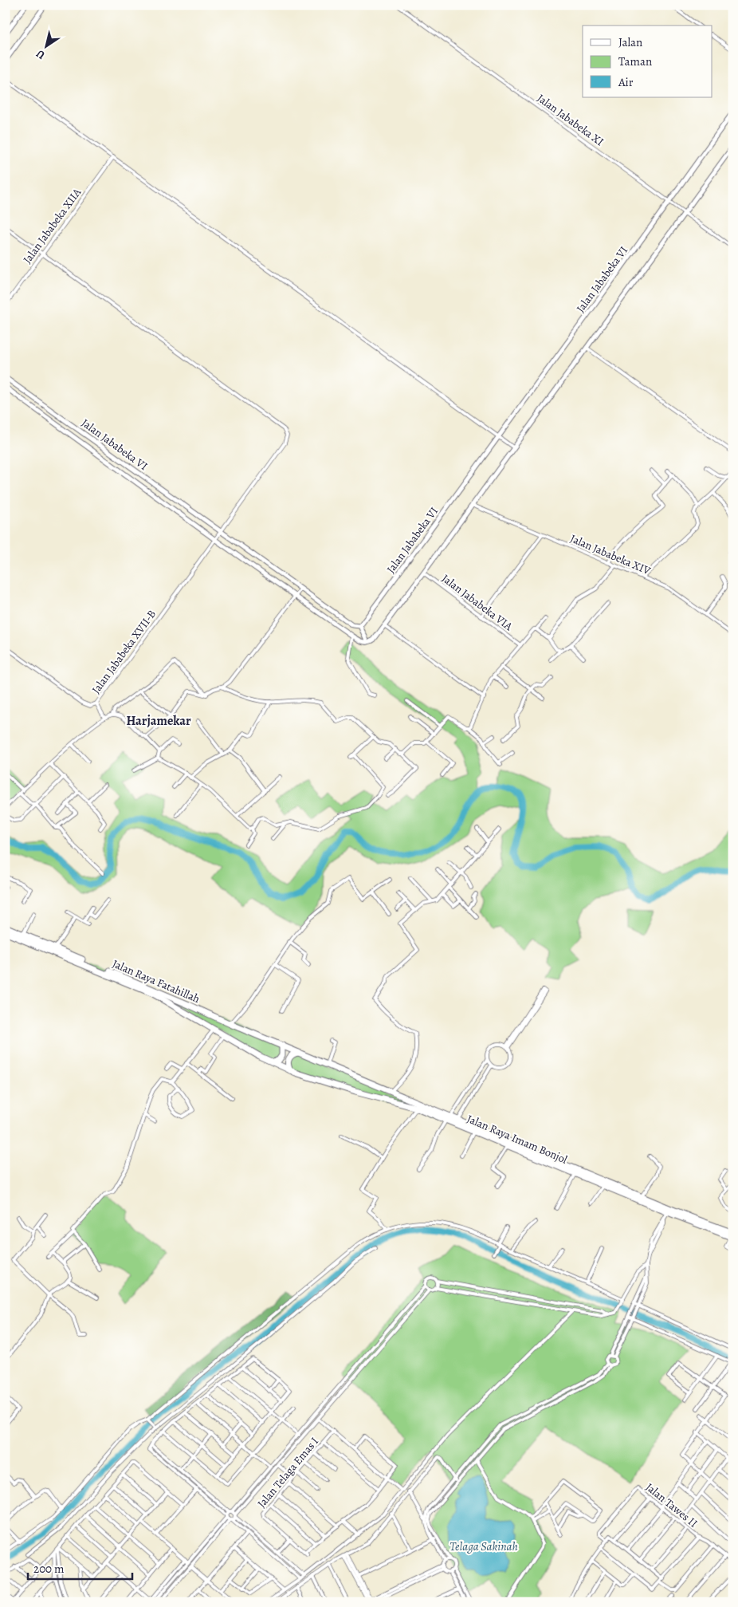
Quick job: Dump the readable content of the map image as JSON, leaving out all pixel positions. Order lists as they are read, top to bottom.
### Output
{
  "streets": {
    "highway": ["Jalan Raya Fatahillah", "Jalan Raya Imam Bonjol"],
    "street": [
      "Jalan Jababeka XI",
      "Jalan Jababeka XIIA",
      "Jalan Jababeka VI",
      "Jalan Jababeka XIV",
      "Jalan Jababeka VIA",
      "Jalan Jababeka XVII-B",
      "Jalan Telaga Emas I",
      "Jalan Tawes II"
    ]
  },
  "crossings": [
    ["Jalan Jababeka XI", "Jalan Jababeka VI"],
    ["Jalan Jababeka XIIA", "Jalan Jababeka XVII-B"],
    ["Jalan Jababeka VI", "Jalan Jababeka XVII-B"],
    ["Jalan Raya Fatahillah", "Jalan Raya Imam Bonjol"]
  ],
  "districts": ["Harjamekar"],
  "water": ["Telaga Sakinah"],
  "legend": ["Jalan", "Taman", "Air"],
  "scale_bar": "200 m",
  "north": "bottom left"
}
